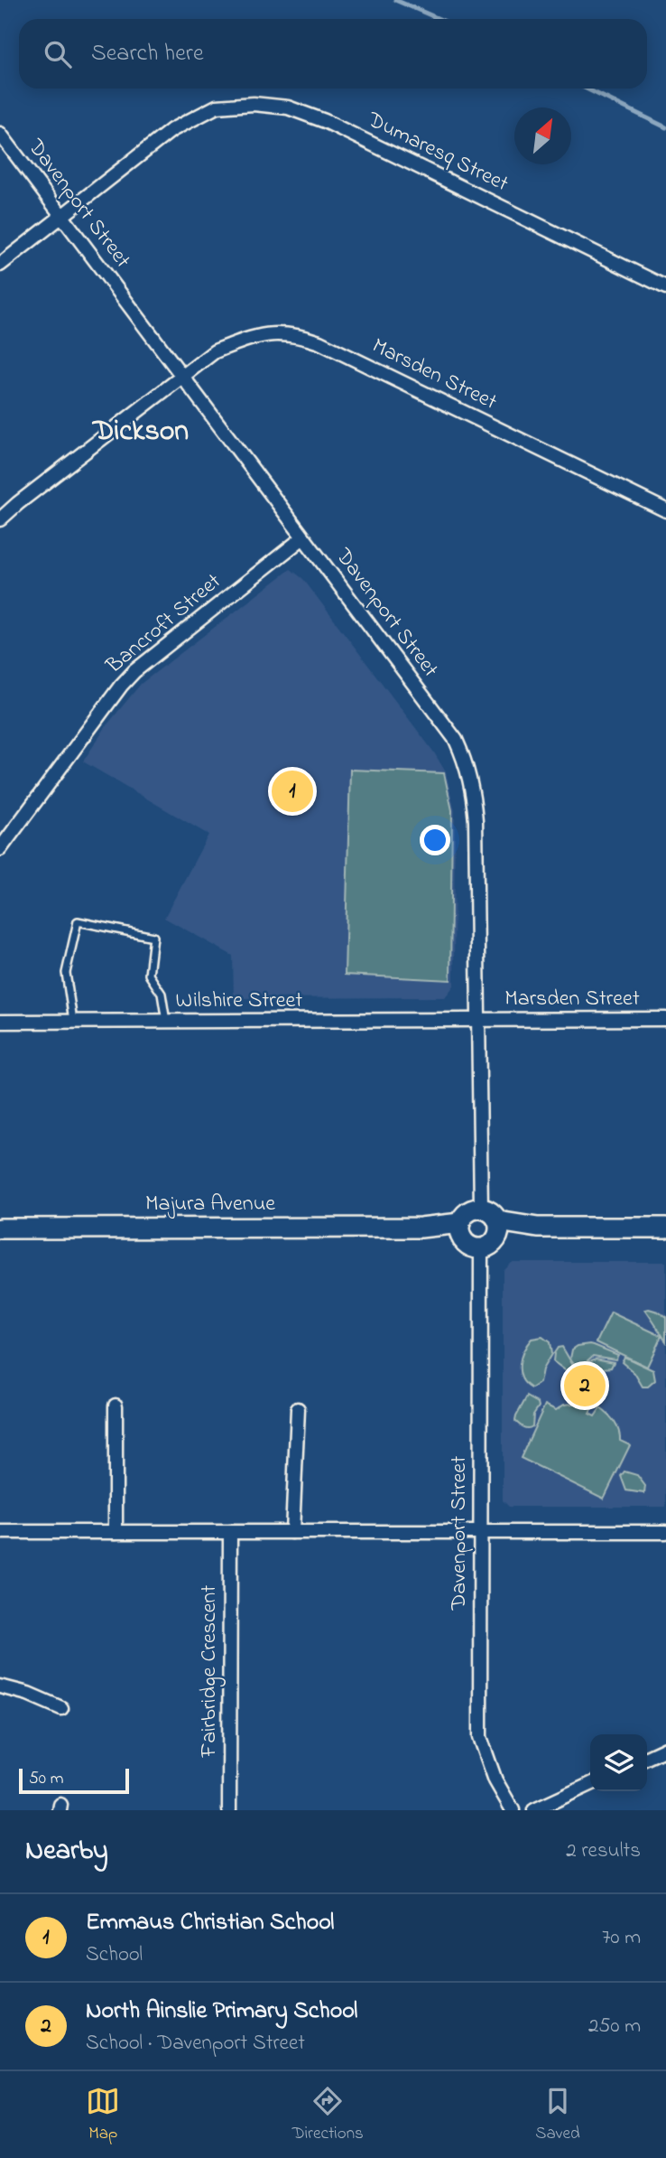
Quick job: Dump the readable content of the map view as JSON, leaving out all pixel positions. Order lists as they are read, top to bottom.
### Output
{
  "streets": {
    "main road": ["Majura Avenue"],
    "street": [
      "Dumaresq Street",
      "Davenport Street",
      "Marsden Street",
      "Bancroft Street",
      "Wilshire Street",
      "Fairbridge Crescent"
    ]
  },
  "crossings": [
    ["Dumaresq Street", "Davenport Street"],
    ["Davenport Street", "Marsden Street"],
    ["Davenport Street", "Bancroft Street"],
    ["Davenport Street", "Wilshire Street"],
    ["Davenport Street", "Majura Avenue"],
    ["Marsden Street", "Wilshire Street"]
  ],
  "districts": ["Dickson"],
  "scale_bar": "50 m",
  "north": "top right",
  "page": {
    "search": "Search here",
    "pins": ["1", "2"],
    "scale": "50 m",
    "heading": ["Nearby", "2 results"],
    "list": [
      {
        "mark": "1",
        "name": "Emmaus Christian School",
        "note": "School",
        "value": "70 m"
      },
      {
        "mark": "2",
        "name": "North Ainslie Primary School",
        "note": "School · Davenport Street",
        "value": "250 m"
      }
    ],
    "nav": ["Map", "Directions", "Saved"]
  }
}
